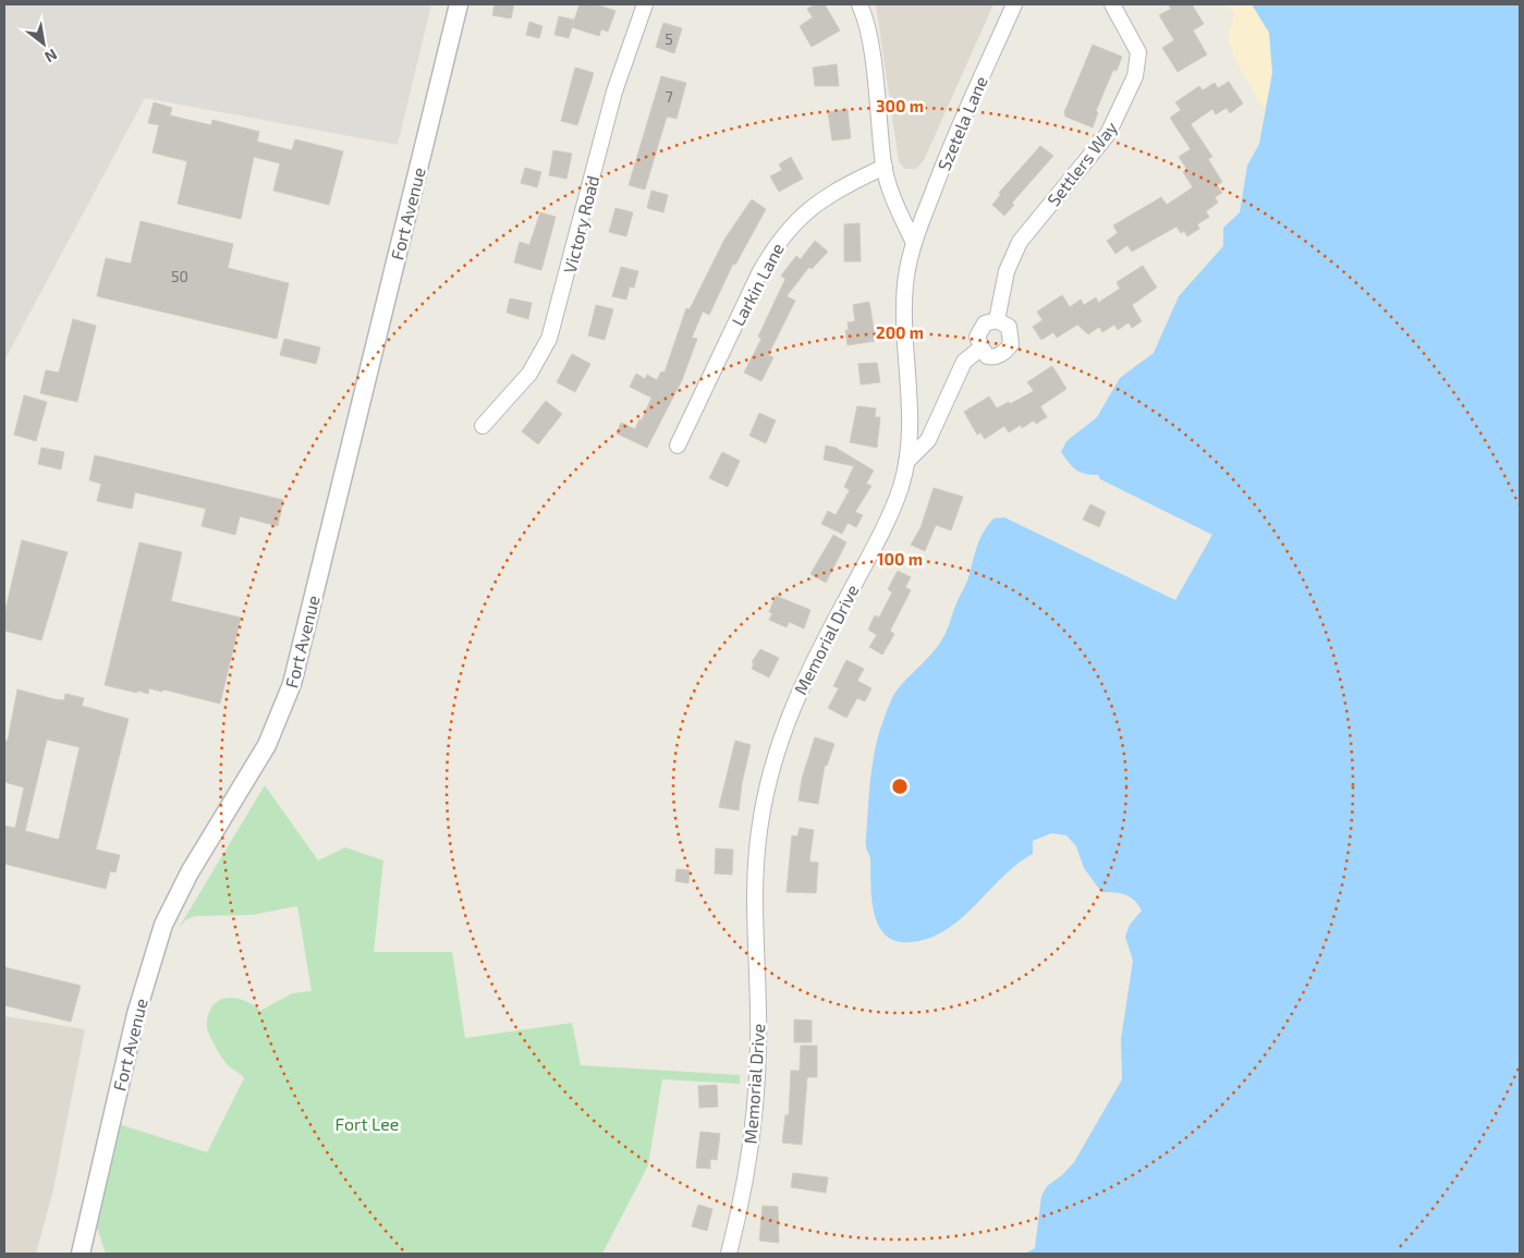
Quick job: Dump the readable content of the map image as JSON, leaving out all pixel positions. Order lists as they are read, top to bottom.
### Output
{
  "streets": {
    "street": [
      "Szetela Lane",
      "Settlers Way",
      "Fort Avenue",
      "Victory Road",
      "Larkin Lane",
      "Memorial Drive"
    ]
  },
  "crossings": [
    ["Szetela Lane", "Memorial Drive"]
  ],
  "parks": ["Fort Lee"],
  "house_numbers": ["5", "7", "50"],
  "north": "bottom right",
  "rings": ["300 m", "200 m", "100 m"]
}
